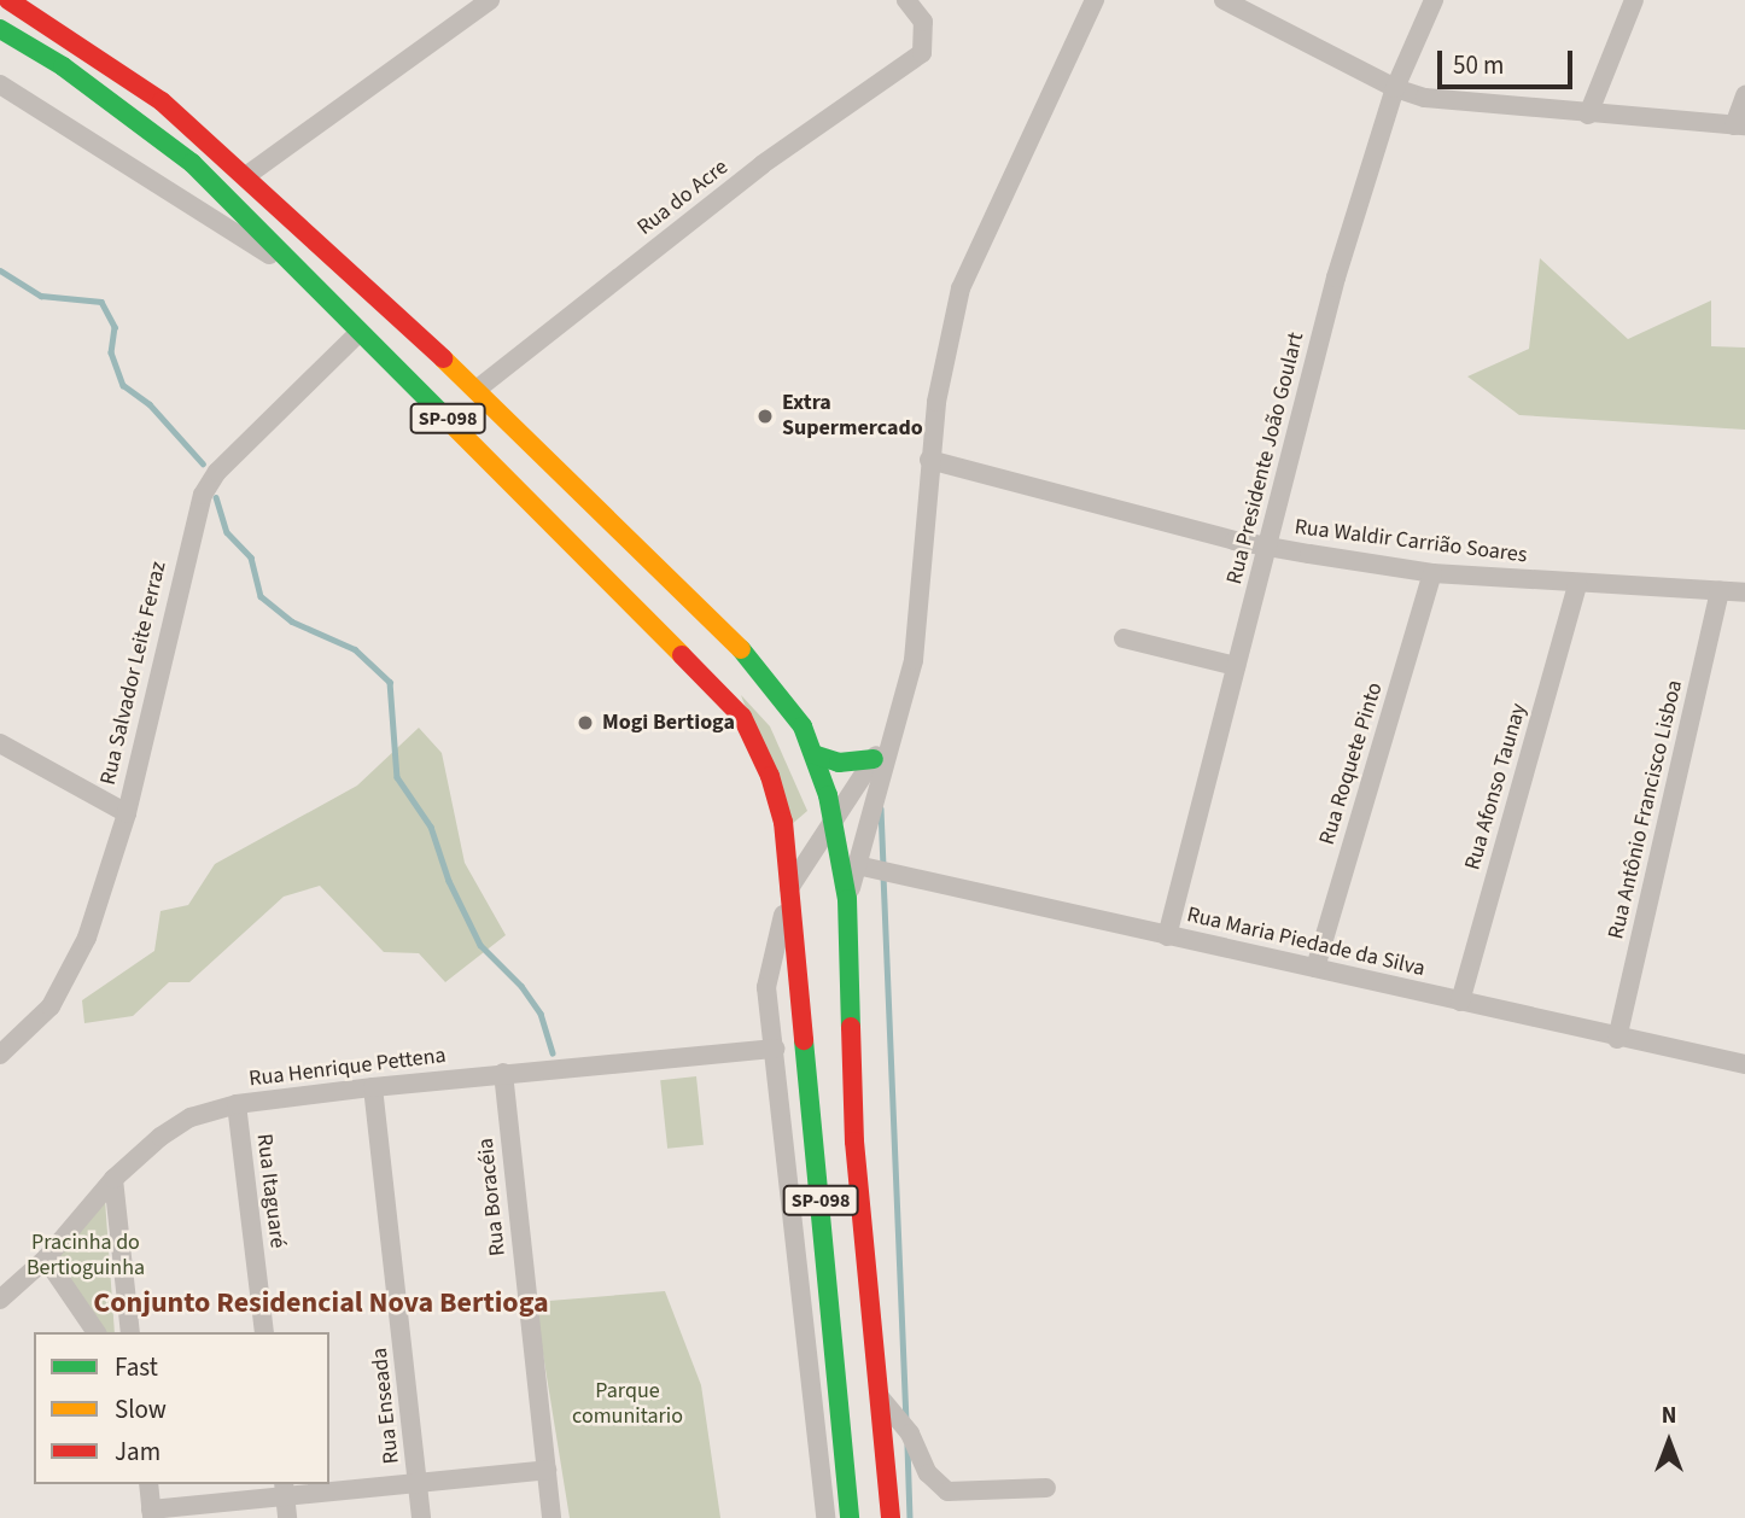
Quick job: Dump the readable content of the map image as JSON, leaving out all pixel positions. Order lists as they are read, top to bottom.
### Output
{
  "streets": {
    "main road": ["SP-098"],
    "street": [
      "Rua do Acre",
      "Rua Presidente João Goulart",
      "Rua Waldir Carrião Soares",
      "Rua Salvador Leite Ferraz",
      "Rua Roquete Pinto",
      "Rua Afonso Taunay",
      "Rua Antônio Francisco Lisboa",
      "Rua Maria Piedade da Silva",
      "Rua Henrique Pettena",
      "Rua Itaguaré",
      "Rua Boracéia",
      "Rua Enseada"
    ]
  },
  "crossings": [
    ["Rua do Acre", "SP-098"],
    ["SP-098", "Rua Salvador Leite Ferraz"],
    ["Rua Presidente João Goulart", "Rua Waldir Carrião Soares"],
    ["Rua Presidente João Goulart", "Rua Maria Piedade da Silva"],
    ["Rua Waldir Carrião Soares", "Rua Roquete Pinto"],
    ["Rua Waldir Carrião Soares", "Rua Afonso Taunay"],
    ["Rua Waldir Carrião Soares", "Rua Antônio Francisco Lisboa"],
    ["Rua Roquete Pinto", "Rua Maria Piedade da Silva"],
    ["Rua Afonso Taunay", "Rua Maria Piedade da Silva"],
    ["Rua Antônio Francisco Lisboa", "Rua Maria Piedade da Silva"],
    ["Rua Henrique Pettena", "Rua Itaguaré"],
    ["Rua Henrique Pettena", "Rua Boracéia"],
    ["Rua Henrique Pettena", "Rua Enseada"]
  ],
  "districts": ["Conjunto Residencial Nova Bertioga"],
  "parks": ["Pracinha do Bertioguinha", "Parque comunitario"],
  "places": ["Extra Supermercado", "Mogi Bertioga"],
  "legend": ["Fast", "Slow", "Jam"],
  "scale_bar": "50 m",
  "north": "top"
}
